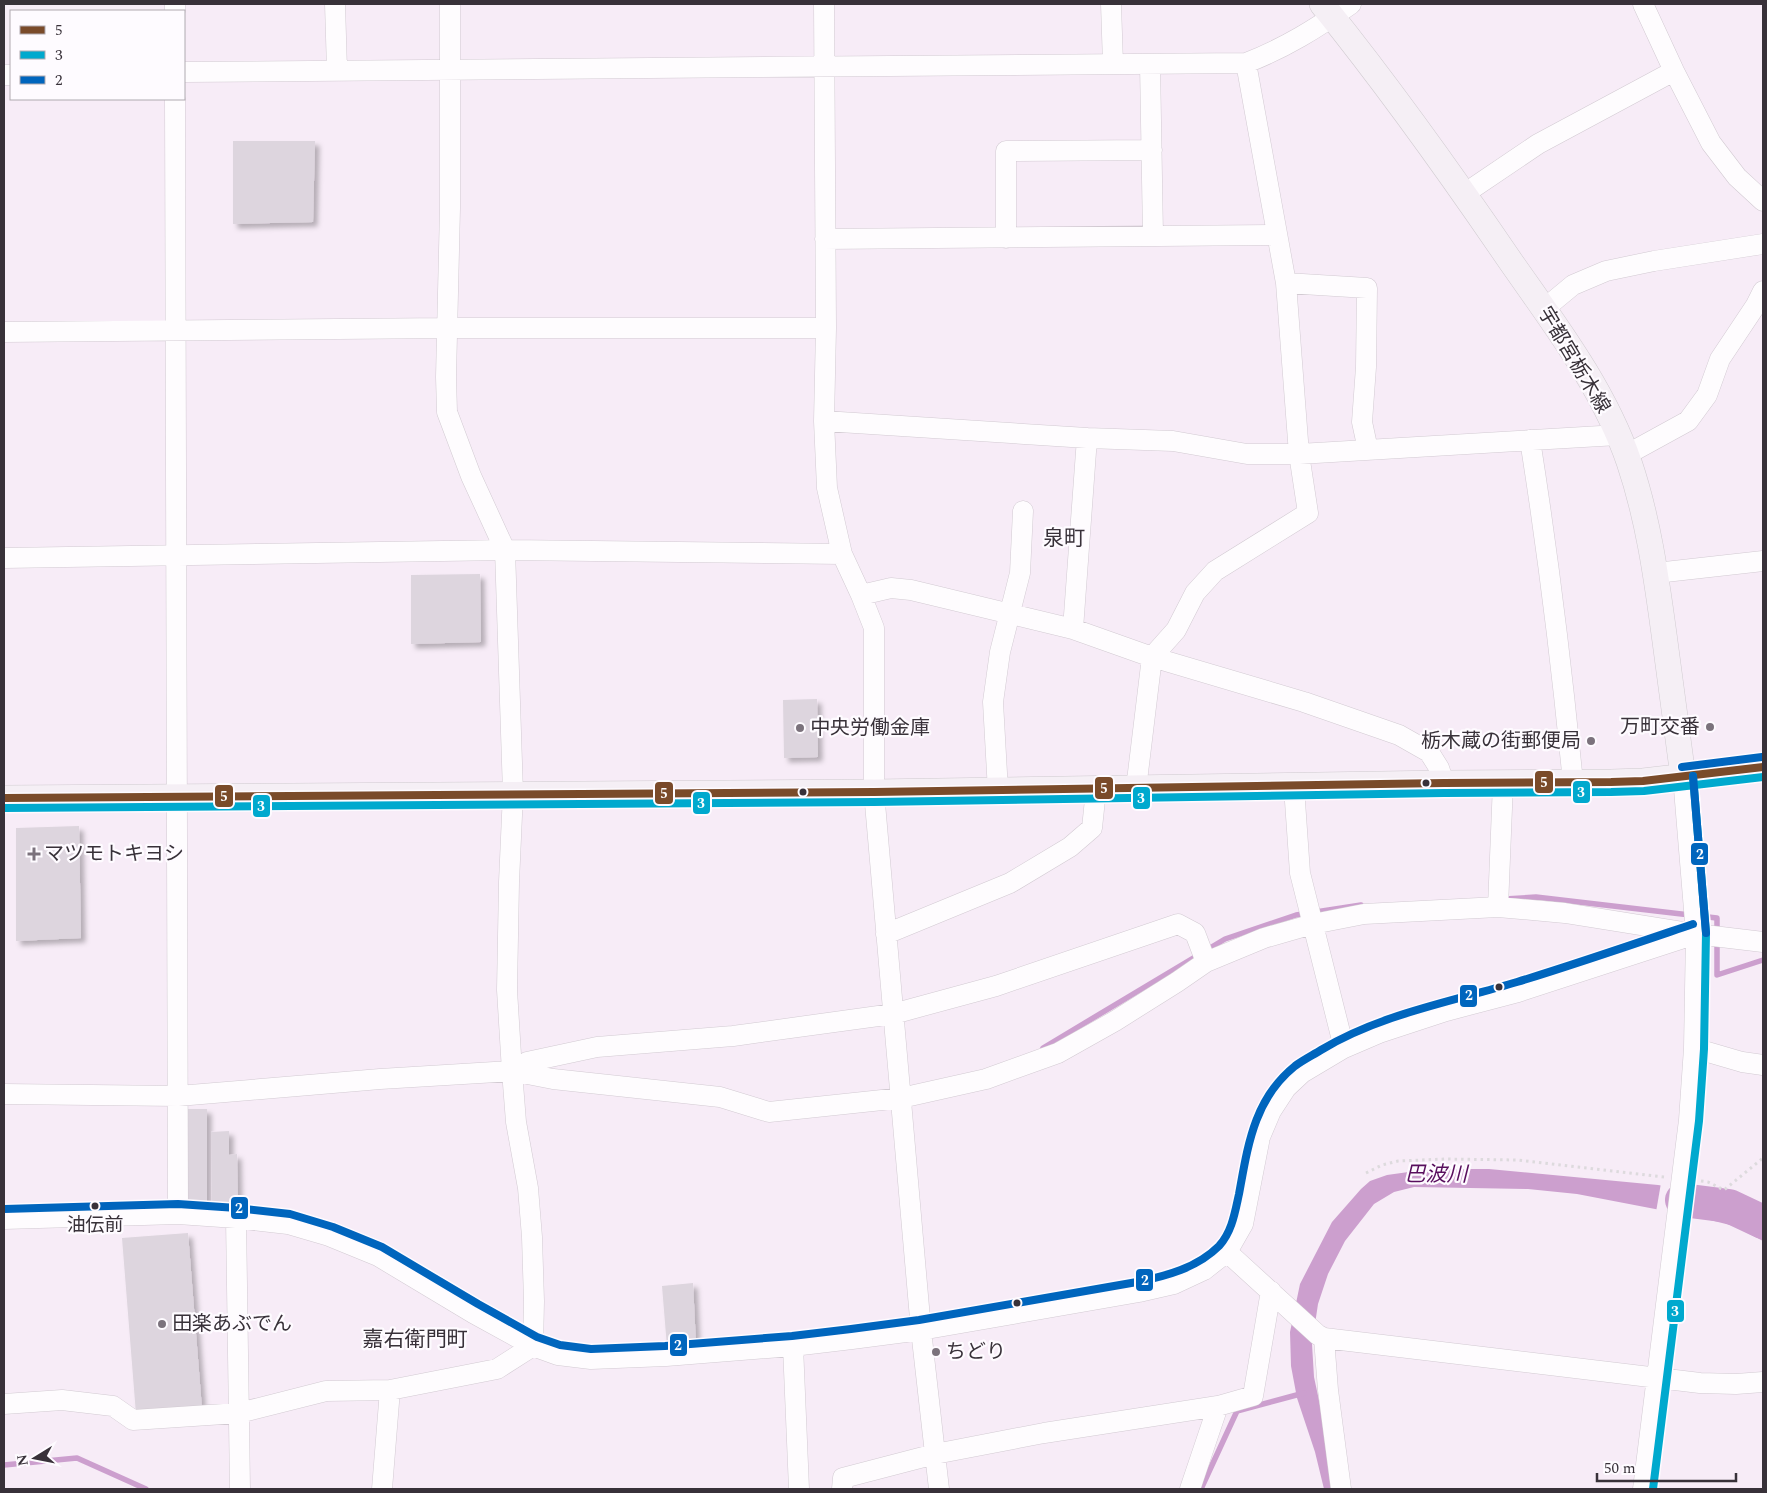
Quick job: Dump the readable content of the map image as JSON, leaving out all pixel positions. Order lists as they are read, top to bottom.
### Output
{
  "streets": {
    "main road": ["宇都宮栃木線"]
  },
  "districts": ["泉町", "嘉右衛門町"],
  "water": ["巴波川"],
  "places": {
    "other": [
      "万町交番",
      "中央労働金庫",
      "栃木蔵の街郵便局",
      "油伝前",
      "田楽あぶでん",
      "ちどり"
    ],
    "health": ["マツモトキヨシ"]
  },
  "lines": ["transit line 2", "transit line 5", "transit line 3"],
  "legend": ["5", "3", "2"],
  "scale_bar": "50 m",
  "north": "left"
}
